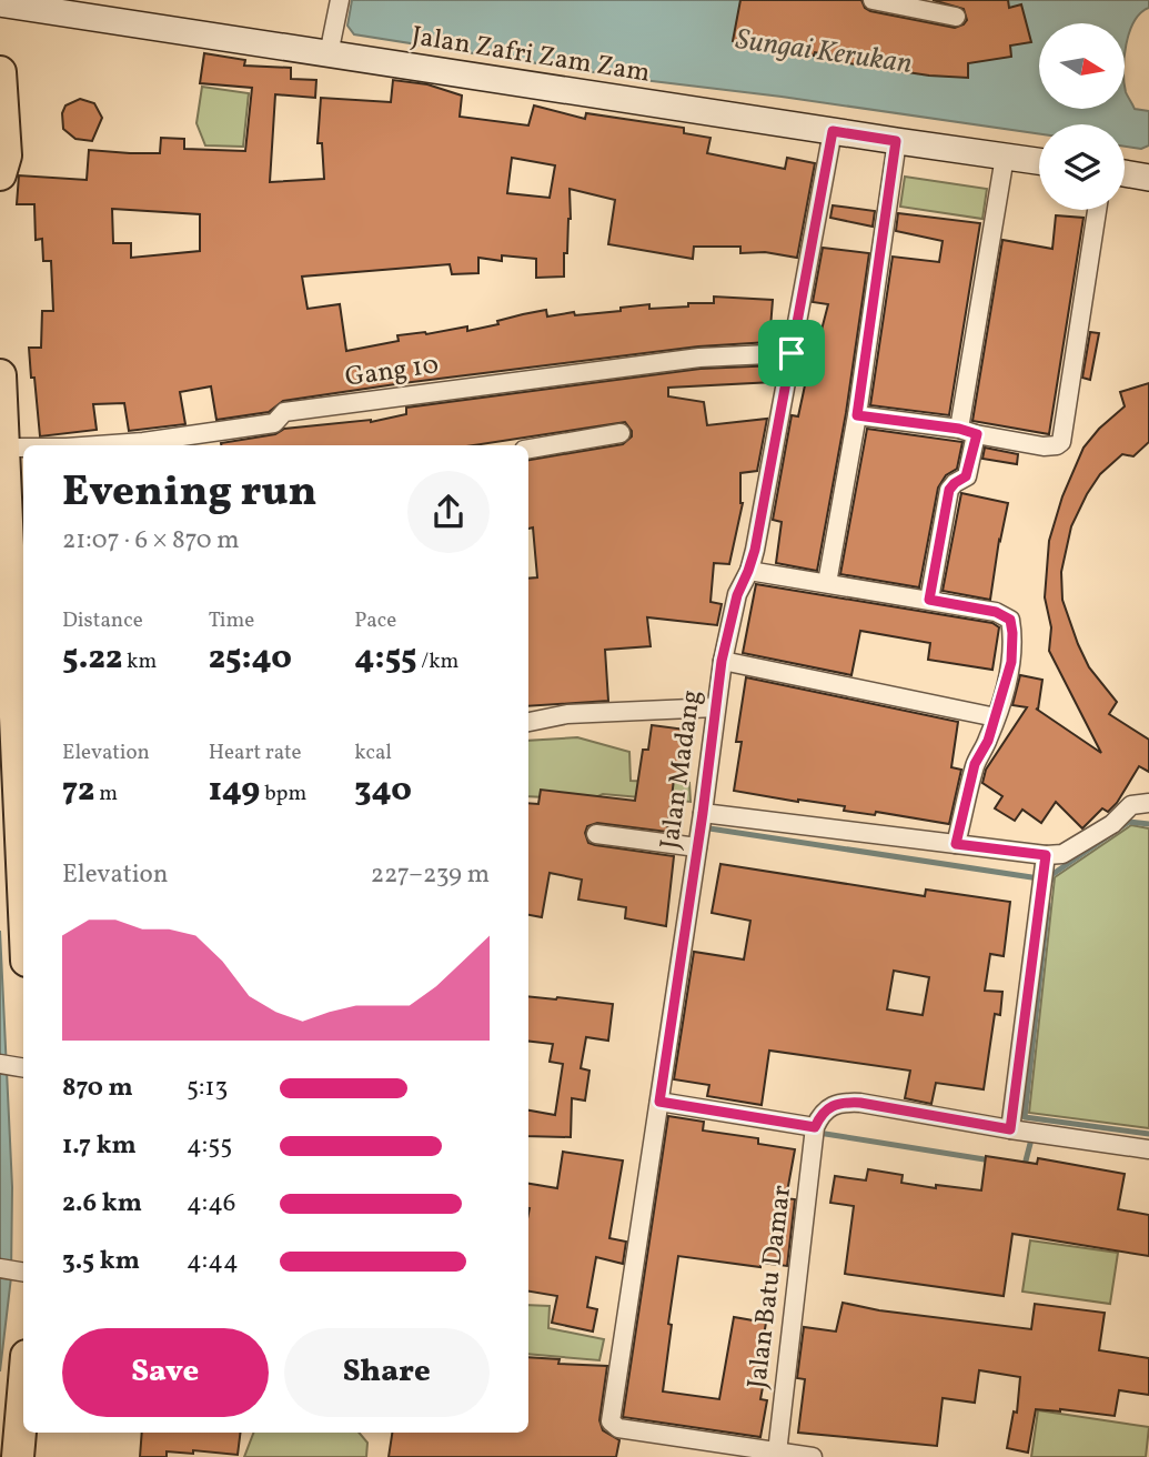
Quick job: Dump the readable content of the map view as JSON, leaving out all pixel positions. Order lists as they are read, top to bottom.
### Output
{
  "streets": {
    "main road": ["Jalan Zafri Zam Zam"],
    "street": ["Gang 10", "Jalan Madang", "Jalan Batu Damar"]
  },
  "crossings": [
    ["Jalan Zafri Zam Zam", "Jalan Madang"],
    ["Gang 10", "Jalan Madang"]
  ],
  "water": ["Sungai Kerukan"],
  "north": "right",
  "page": {
    "heading": ["Evening run", "21:07 · 6 × 870 m"],
    "stats": [
      ["Distance", "5.22 km"],
      ["Time", "25:40"],
      ["Pace", "4:55 /km"],
      ["Elevation", "72 m"],
      ["Heart rate", "149 bpm"],
      ["kcal", "340"]
    ],
    "chart": ["Elevation", "227–239 m"],
    "list": [
      {
        "name": "870 m",
        "note": "5:13"
      },
      {
        "name": "1.7 km",
        "note": "4:55"
      },
      {
        "name": "2.6 km",
        "note": "4:46"
      },
      {
        "name": "3.5 km",
        "note": "4:44"
      }
    ],
    "buttons": ["Save", "Share"]
  }
}
